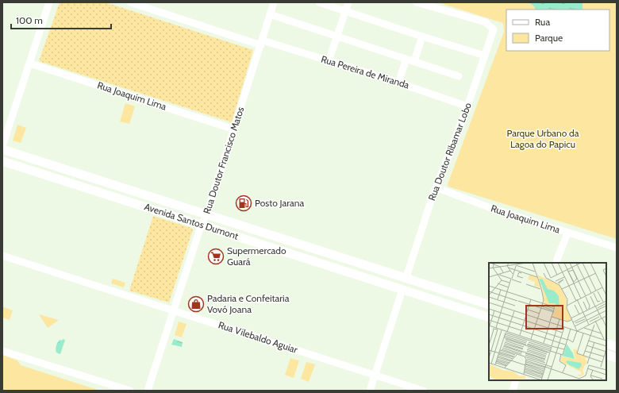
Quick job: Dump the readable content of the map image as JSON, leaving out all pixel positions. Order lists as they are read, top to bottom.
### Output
{
  "streets": {
    "main road": ["Avenida Santos Dumont"],
    "street": [
      "Rua Pereira de Miranda",
      "Rua Joaquim Lima",
      "Rua Doutor Ribamar Lobo",
      "Rua Doutor Francisco Matos",
      "Rua Vilebaldo Aguiar"
    ]
  },
  "crossings": [
    ["Rua Pereira de Miranda", "Rua Doutor Ribamar Lobo"],
    ["Rua Pereira de Miranda", "Rua Doutor Francisco Matos"],
    ["Rua Joaquim Lima", "Rua Doutor Ribamar Lobo"],
    ["Rua Joaquim Lima", "Rua Doutor Francisco Matos"],
    ["Rua Doutor Ribamar Lobo", "Avenida Santos Dumont"],
    ["Rua Doutor Francisco Matos", "Avenida Santos Dumont"],
    ["Rua Doutor Francisco Matos", "Rua Vilebaldo Aguiar"]
  ],
  "parks": ["Parque Urbano da Lagoa do Papicu"],
  "places": {
    "fuel station": ["Posto Jarana"],
    "supermarket": ["Supermercado Guará"],
    "shop": ["Padaria e Confeitaria Vovó Joana"]
  },
  "legend": ["Rua", "Parque"],
  "scale_bar": "100 m"
}
